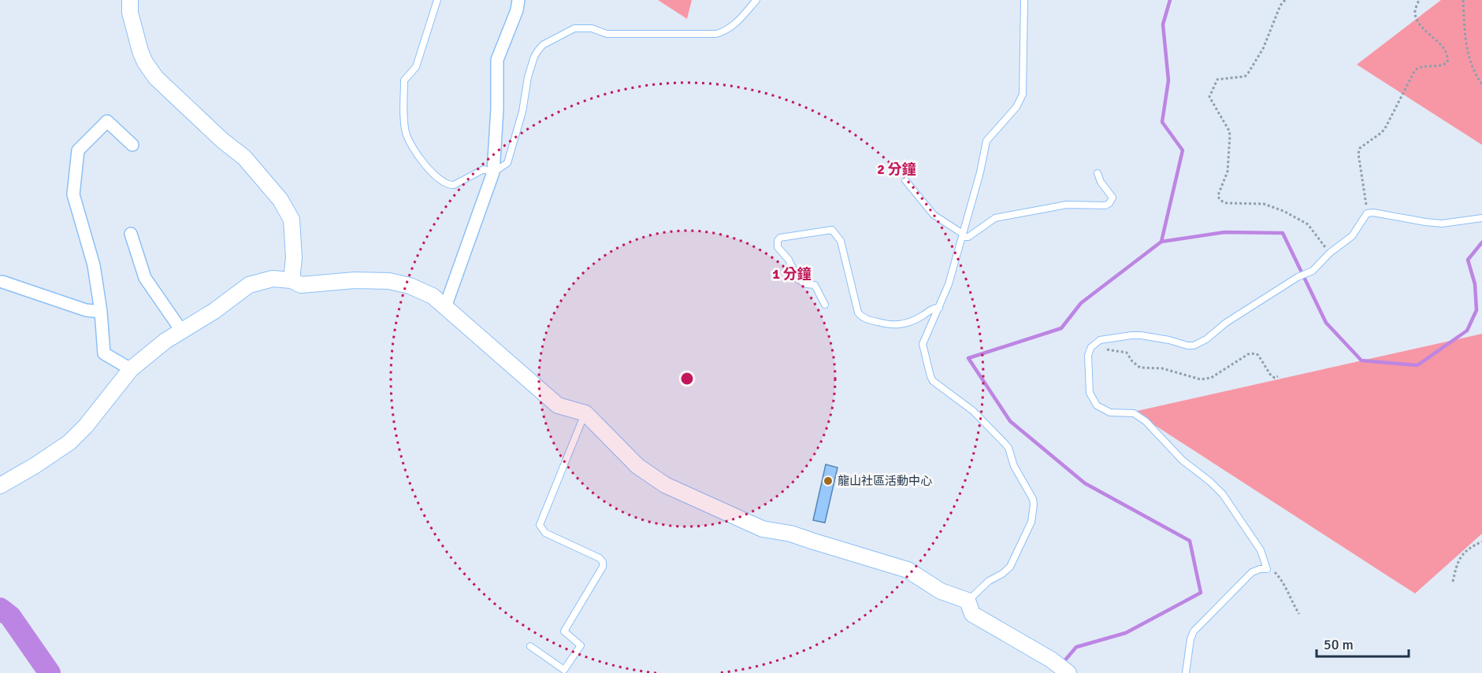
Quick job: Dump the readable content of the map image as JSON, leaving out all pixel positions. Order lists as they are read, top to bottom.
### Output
{
  "places": ["龍山社區活動中心"],
  "scale_bar": "50 m",
  "rings": ["2 分鐘", "1 分鐘"]
}
